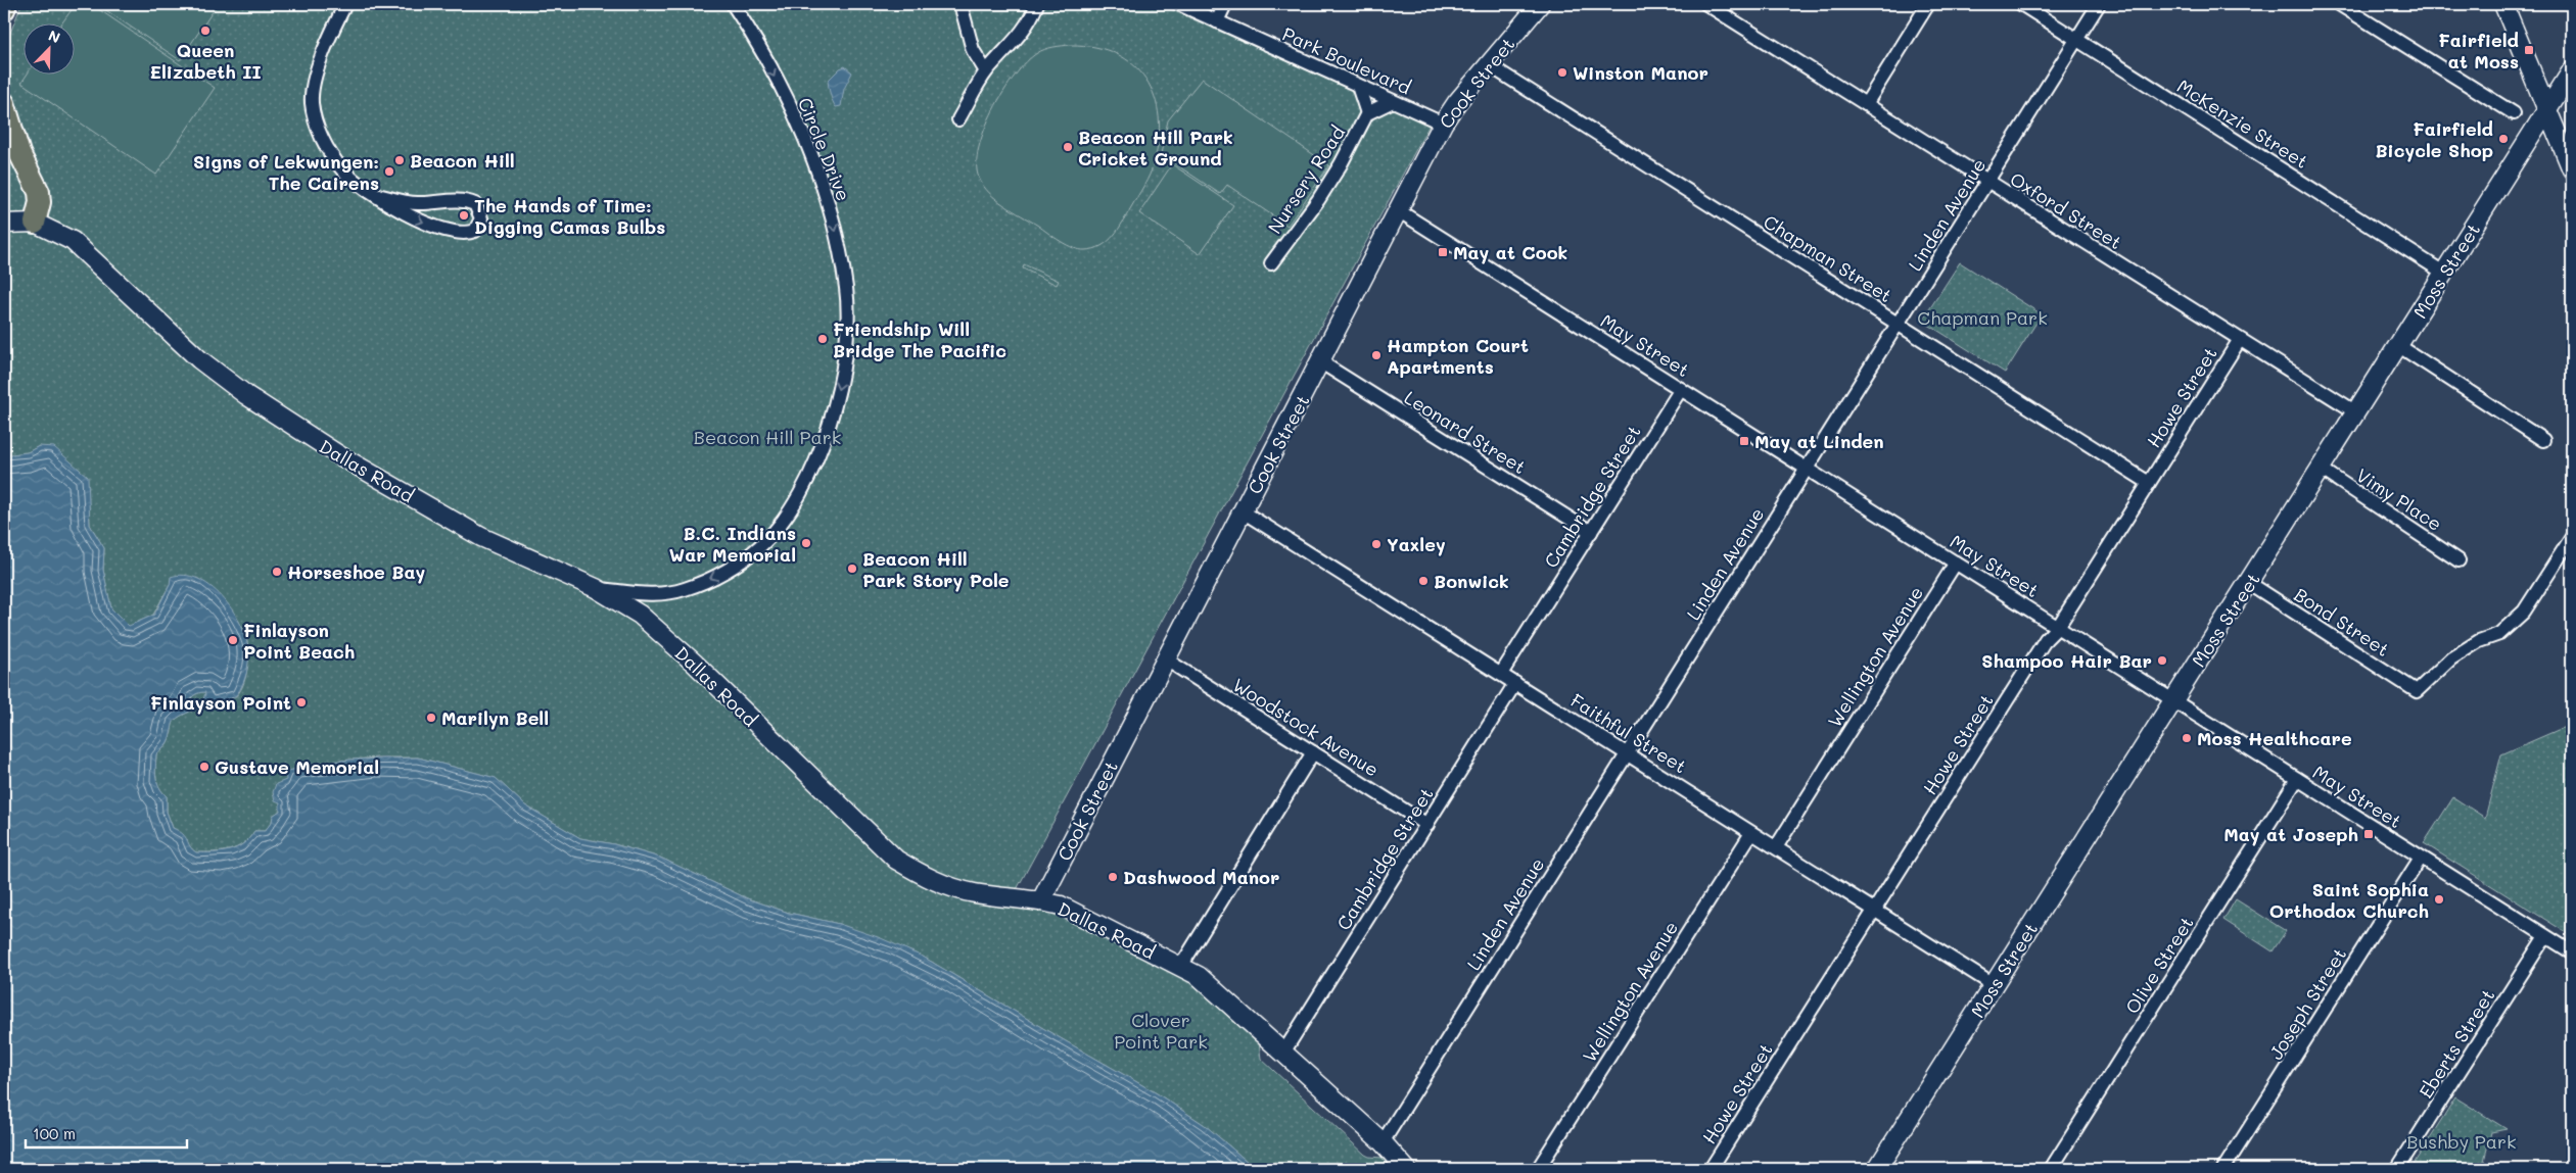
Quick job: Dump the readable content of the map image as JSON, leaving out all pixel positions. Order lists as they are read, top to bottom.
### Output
{
  "streets": {
    "main road": ["Cook Street", "Moss Street", "Dallas Road"],
    "street": [
      "Park Boulevard",
      "McKenzie Street",
      "Circle Drive",
      "Nursery Road",
      "Oxford Street",
      "Linden Avenue",
      "Chapman Street",
      "May Street",
      "Howe Street",
      "Leonard Street",
      "Cambridge Street",
      "Vimy Place",
      "Bond Street",
      "Wellington Avenue",
      "Woodstock Avenue",
      "Faithful Street",
      "Olive Street",
      "Joseph Street",
      "Eberts Street"
    ]
  },
  "crossings": [
    ["Park Boulevard", "Cook Street"],
    ["Cook Street", "Chapman Street"],
    ["Cook Street", "May Street"],
    ["Cook Street", "Leonard Street"],
    ["Cook Street", "Dallas Road"],
    ["Cook Street", "Woodstock Avenue"],
    ["Cook Street", "Faithful Street"],
    ["McKenzie Street", "Linden Avenue"],
    ["McKenzie Street", "Moss Street"],
    ["Circle Drive", "Dallas Road"],
    ["Oxford Street", "Linden Avenue"],
    ["Oxford Street", "Moss Street"],
    ["Oxford Street", "Howe Street"],
    ["Linden Avenue", "Chapman Street"],
    ["Linden Avenue", "May Street"],
    ["Linden Avenue", "Dallas Road"],
    ["Linden Avenue", "Faithful Street"],
    ["Chapman Street", "Howe Street"],
    ["Moss Street", "May Street"],
    ["Moss Street", "Vimy Place"],
    ["Moss Street", "Bond Street"],
    ["Moss Street", "Faithful Street"],
    ["May Street", "Howe Street"],
    ["May Street", "Cambridge Street"],
    ["May Street", "Wellington Avenue"],
    ["May Street", "Olive Street"],
    ["May Street", "Joseph Street"],
    ["May Street", "Eberts Street"],
    ["Howe Street", "Faithful Street"],
    ["Leonard Street", "Cambridge Street"],
    ["Dallas Road", "Cambridge Street"],
    ["Cambridge Street", "Woodstock Avenue"],
    ["Cambridge Street", "Faithful Street"],
    ["Wellington Avenue", "Faithful Street"]
  ],
  "parks": [
    "Chapman Park",
    "Beacon Hill Park",
    "Clover Point Park",
    "Bushby Park"
  ],
  "places": {
    "other": [
      "Queen Elizabeth II",
      "Winston Manor",
      "Fairfield Bicycle Shop",
      "Beacon Hill Park Cricket Ground",
      "Beacon Hill",
      "Signs of Lekwungen: The Cairens",
      "The Hands of Time: Digging Camas Bulbs",
      "Friendship Will Bridge The Pacific",
      "Hampton Court Apartments",
      "B.C. Indians War Memorial",
      "Yaxley",
      "Beacon Hill Park Story Pole",
      "Horseshoe Bay",
      "Bonwick",
      "Finlayson Point Beach",
      "Shampoo Hair Bar",
      "Finlayson Point",
      "Marilyn Bell",
      "Moss Healthcare",
      "Gustave Memorial",
      "Dashwood Manor",
      "Saint Sophia Orthodox Church"
    ],
    "transit": [
      "Fairfield at Moss",
      "May at Cook",
      "May at Linden",
      "May at Joseph"
    ]
  },
  "scale_bar": "100 m",
  "north": "top right"
}
